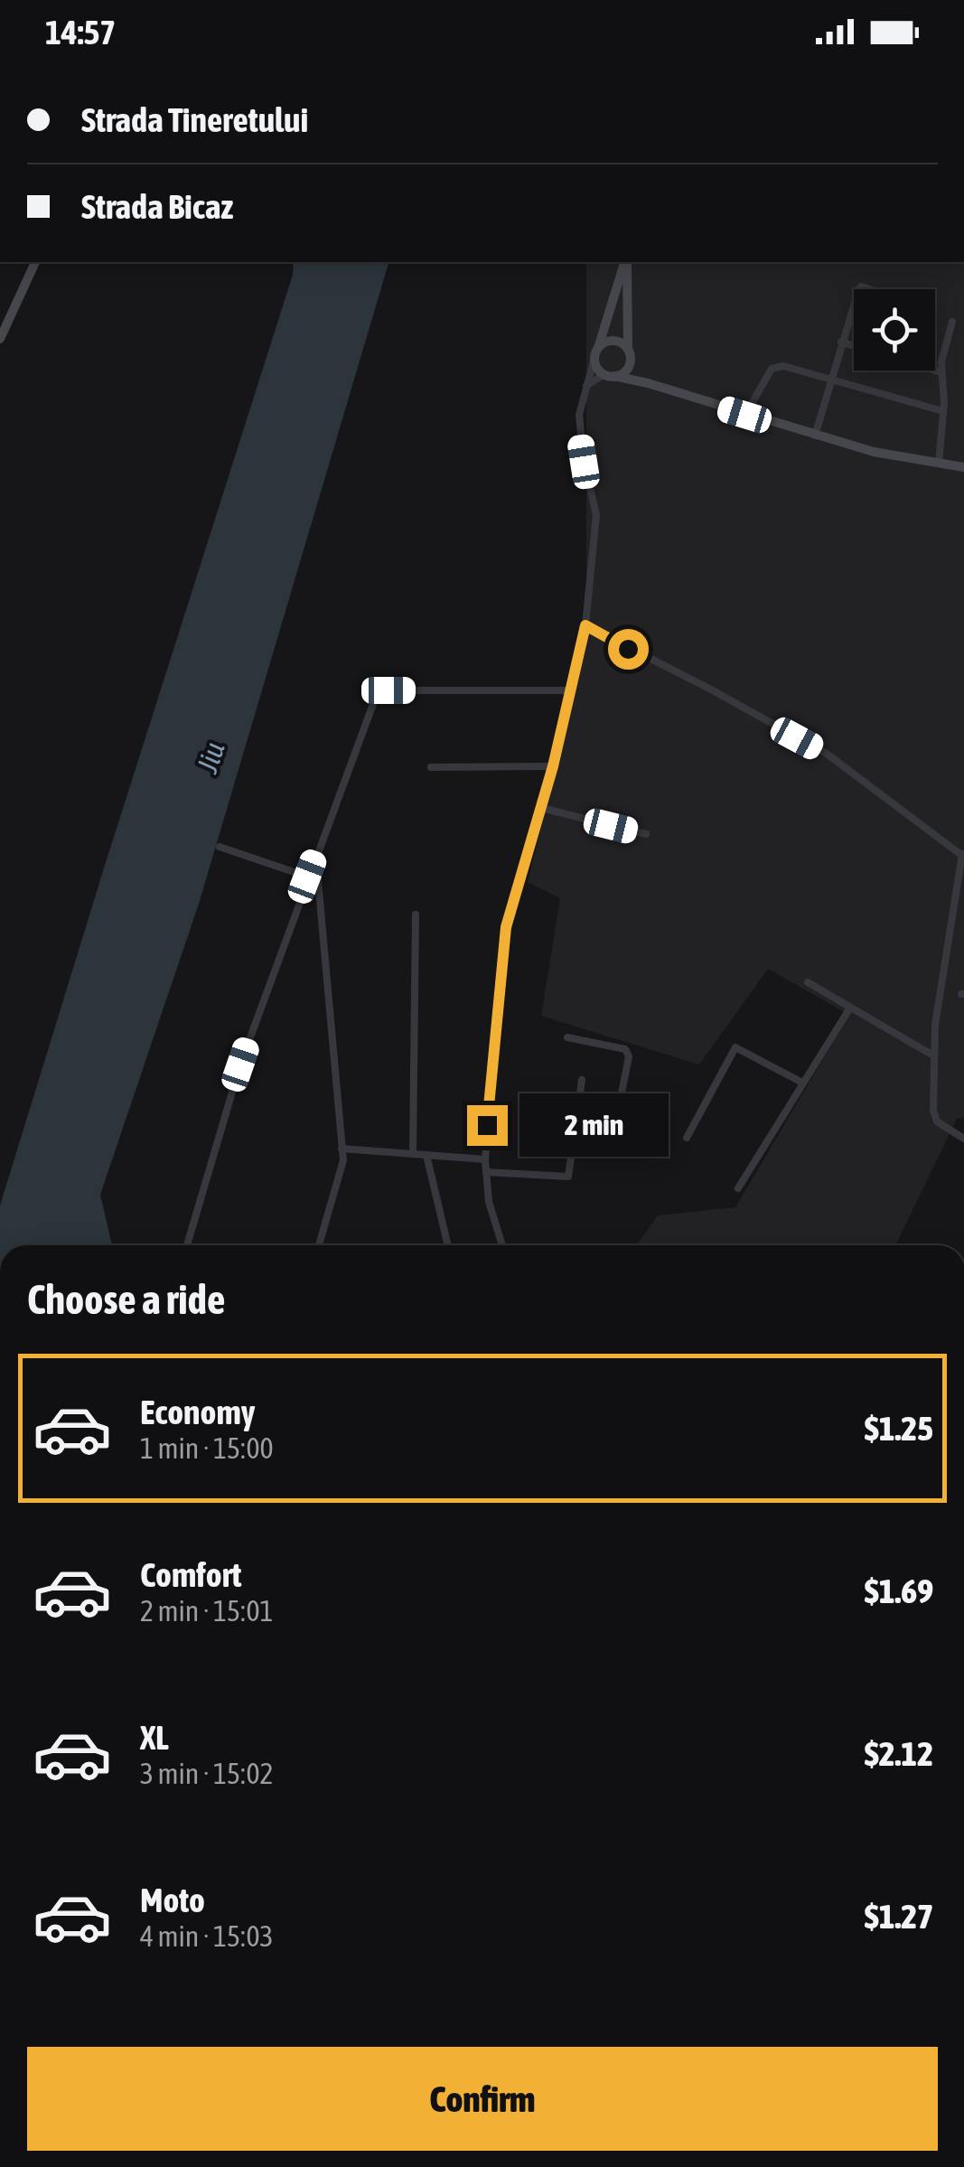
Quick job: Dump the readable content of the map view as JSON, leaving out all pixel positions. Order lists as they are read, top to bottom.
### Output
{
  "water": ["Jiu"],
  "page": {
    "status": "14:57",
    "banner": ["Strada Tineretului", "Strada Bicaz"],
    "bubble": "2 min",
    "heading": "Choose a ride",
    "list": [
      {
        "name": "Economy",
        "note": "1 min · 15:00",
        "value": "$1.25"
      },
      {
        "name": "Comfort",
        "note": "2 min · 15:01",
        "value": "$1.69"
      },
      {
        "name": "XL",
        "note": "3 min · 15:02",
        "value": "$2.12"
      },
      {
        "name": "Moto",
        "note": "4 min · 15:03",
        "value": "$1.27"
      }
    ],
    "buttons": "Confirm"
  }
}
